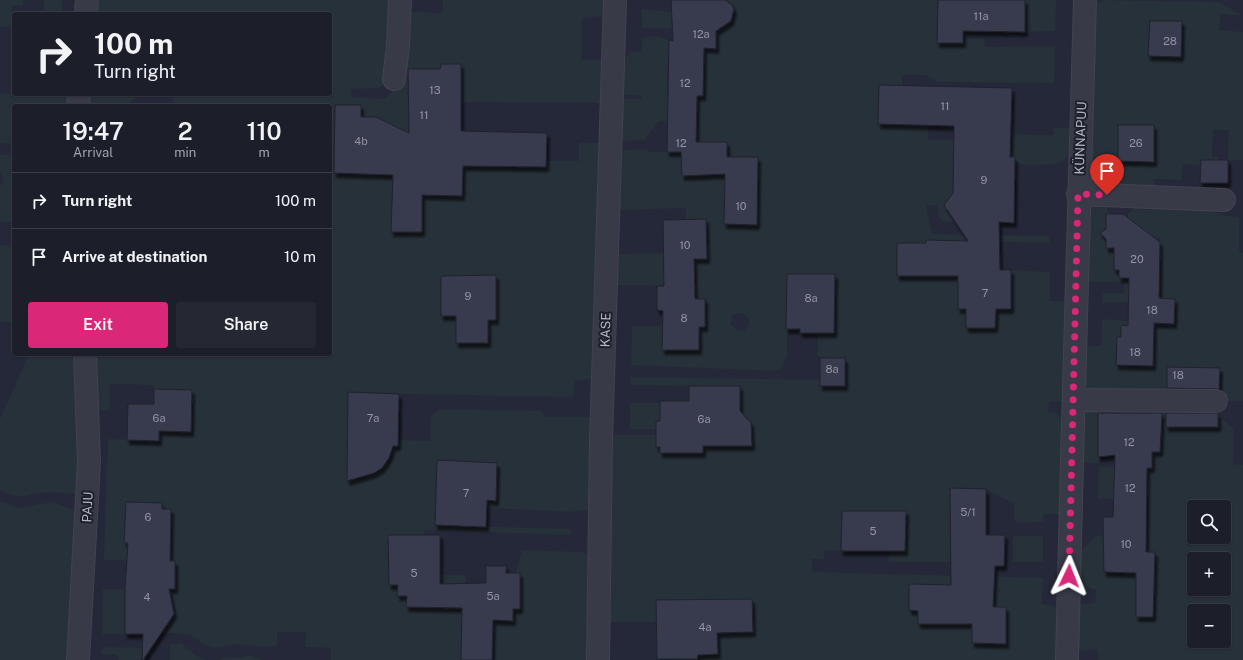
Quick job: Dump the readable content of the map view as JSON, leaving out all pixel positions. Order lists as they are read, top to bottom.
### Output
{
  "streets": {
    "street": ["KÜNNAPUU", "KASE", "PAJU"]
  },
  "house_numbers": [
    "11a",
    "12a",
    "28",
    "12",
    "13",
    "11",
    "11",
    "4b",
    "12",
    "26",
    "9",
    "10",
    "10",
    "20",
    "7",
    "9",
    "8a",
    "18",
    "8",
    "18",
    "8a",
    "18",
    "6a",
    "7a",
    "6a",
    "12",
    "12",
    "7",
    "5/1",
    "6",
    "5",
    "10",
    "5",
    "5a",
    "4",
    "4a"
  ],
  "page": {
    "turn": ["100 m", "Turn right"],
    "eta": [
      "19:47",
      "Arrival",
      "2",
      "min",
      "110",
      "m"
    ],
    "list": [
      {
        "name": "Turn right",
        "value": "100 m"
      },
      {
        "name": "Arrive at destination",
        "value": "10 m"
      }
    ],
    "buttons": ["Exit", "Share"],
    "map_buttons": ["+", "−"]
  }
}
